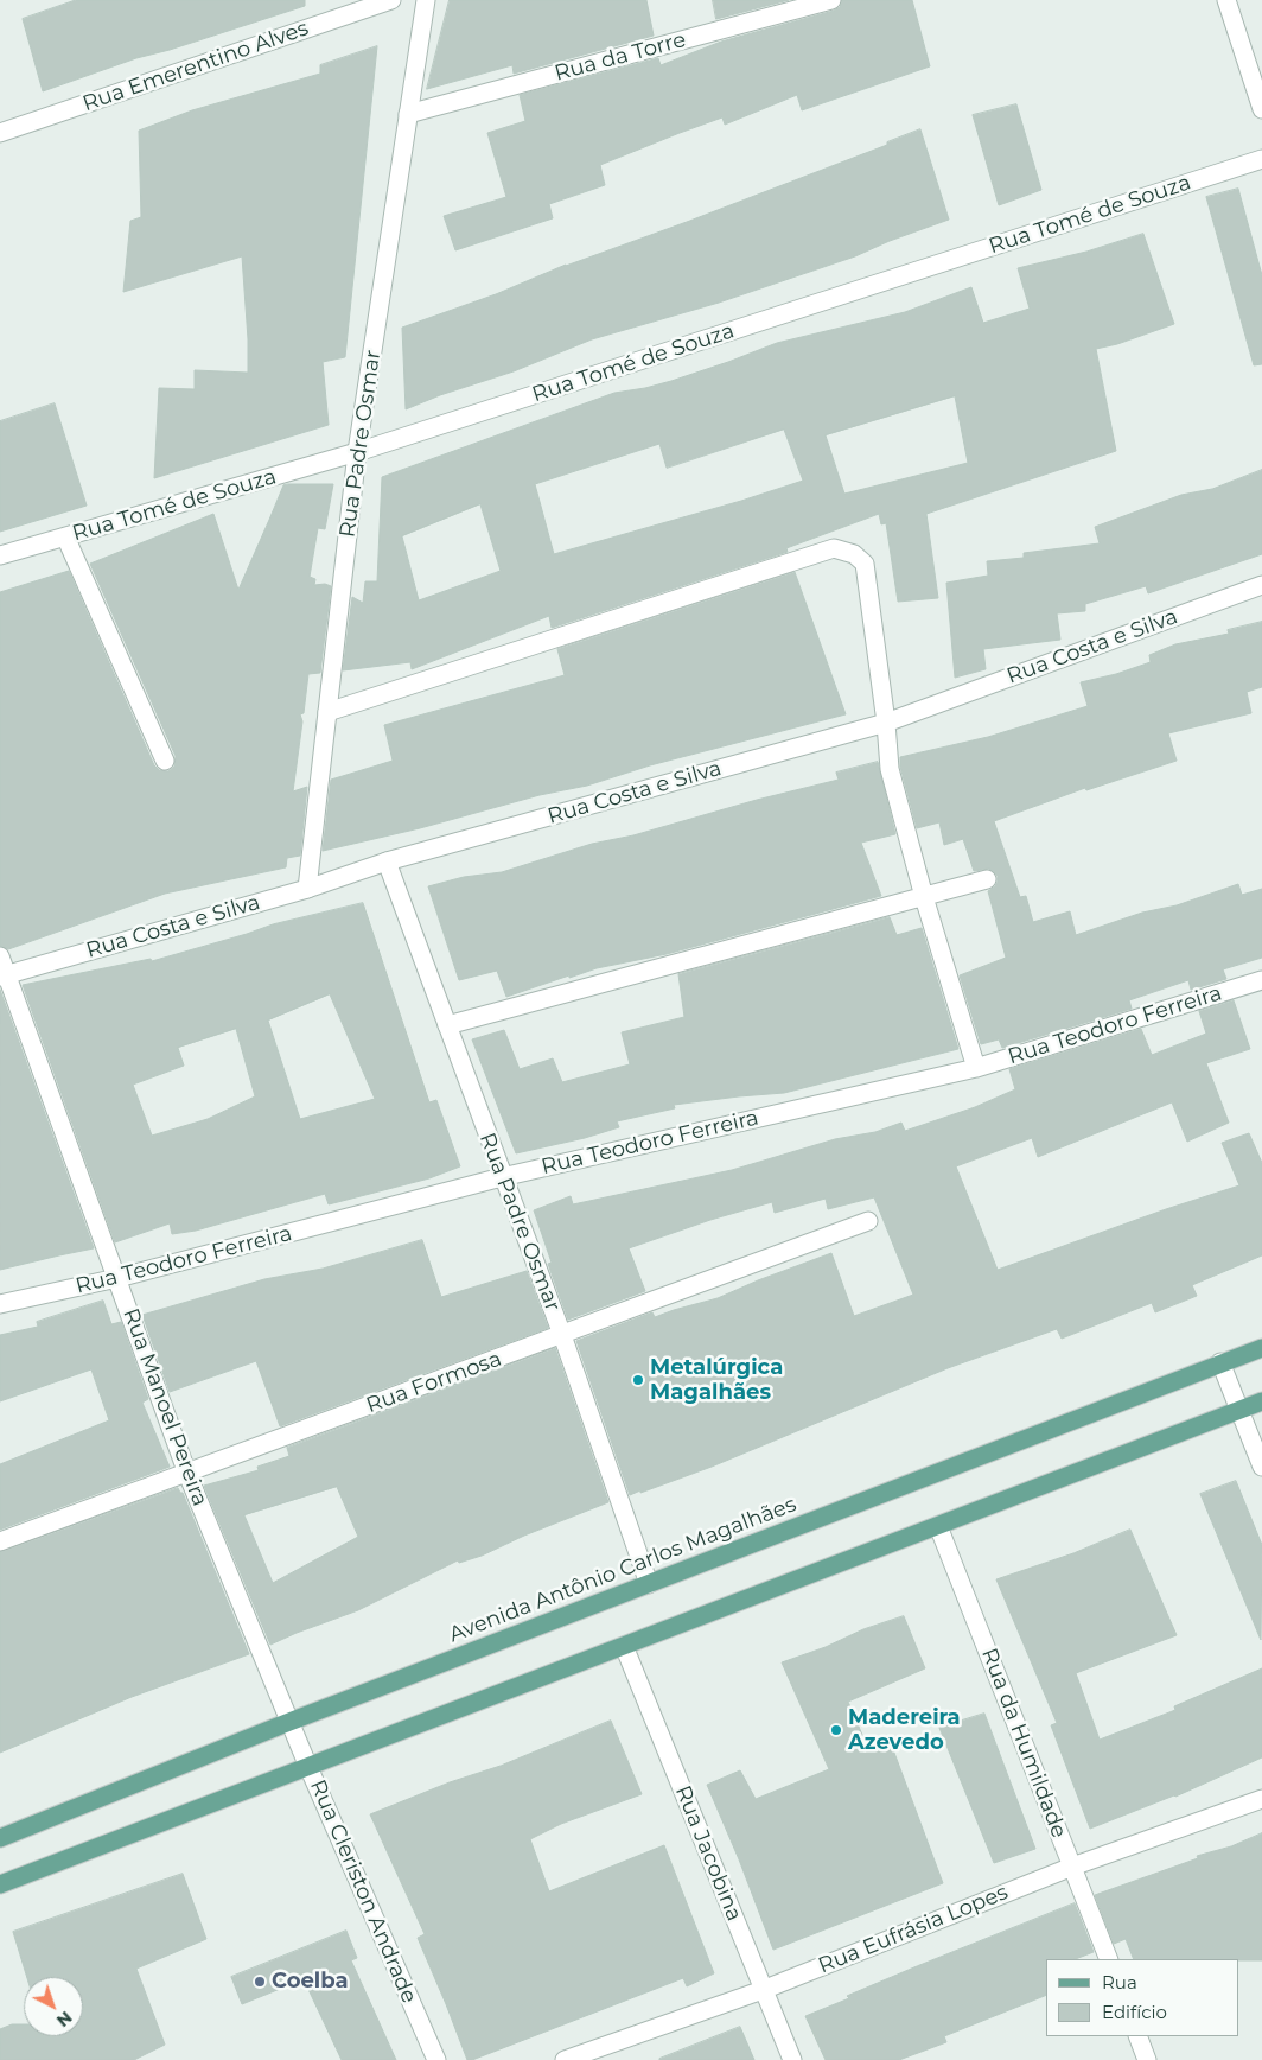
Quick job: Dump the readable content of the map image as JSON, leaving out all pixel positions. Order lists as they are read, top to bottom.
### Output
{
  "streets": {
    "main road": ["Avenida Antônio Carlos Magalhães"],
    "street": [
      "Rua da Torre",
      "Rua Emerentino Alves",
      "Rua Tomé de Souza",
      "Rua Padre Osmar",
      "Rua Costa e Silva",
      "Rua Teodoro Ferreira",
      "Rua Formosa",
      "Rua Manoel Pereira",
      "Rua da Humildade",
      "Rua Jacobina",
      "Rua Cleriston Andrade",
      "Rua Eufrásia Lopes"
    ]
  },
  "crossings": [
    ["Rua da Torre", "Rua Padre Osmar"],
    ["Rua Tomé de Souza", "Rua Padre Osmar"],
    ["Rua Padre Osmar", "Rua Costa e Silva"],
    ["Rua Padre Osmar", "Rua Teodoro Ferreira"],
    ["Rua Padre Osmar", "Rua Formosa"],
    ["Rua Padre Osmar", "Avenida Antônio Carlos Magalhães"],
    ["Rua Costa e Silva", "Rua Manoel Pereira"],
    ["Rua Teodoro Ferreira", "Rua Manoel Pereira"],
    ["Rua Formosa", "Rua Manoel Pereira"],
    ["Rua Manoel Pereira", "Avenida Antônio Carlos Magalhães"],
    ["Rua Manoel Pereira", "Rua Cleriston Andrade"],
    ["Avenida Antônio Carlos Magalhães", "Rua Cleriston Andrade"],
    ["Rua da Humildade", "Rua Eufrásia Lopes"],
    ["Rua Jacobina", "Rua Eufrásia Lopes"]
  ],
  "places": ["Metalúrgica Magalhães", "Madereira Azevedo", "Coelba"],
  "legend": ["Rua", "Edifício"],
  "north": "bottom right"
}
